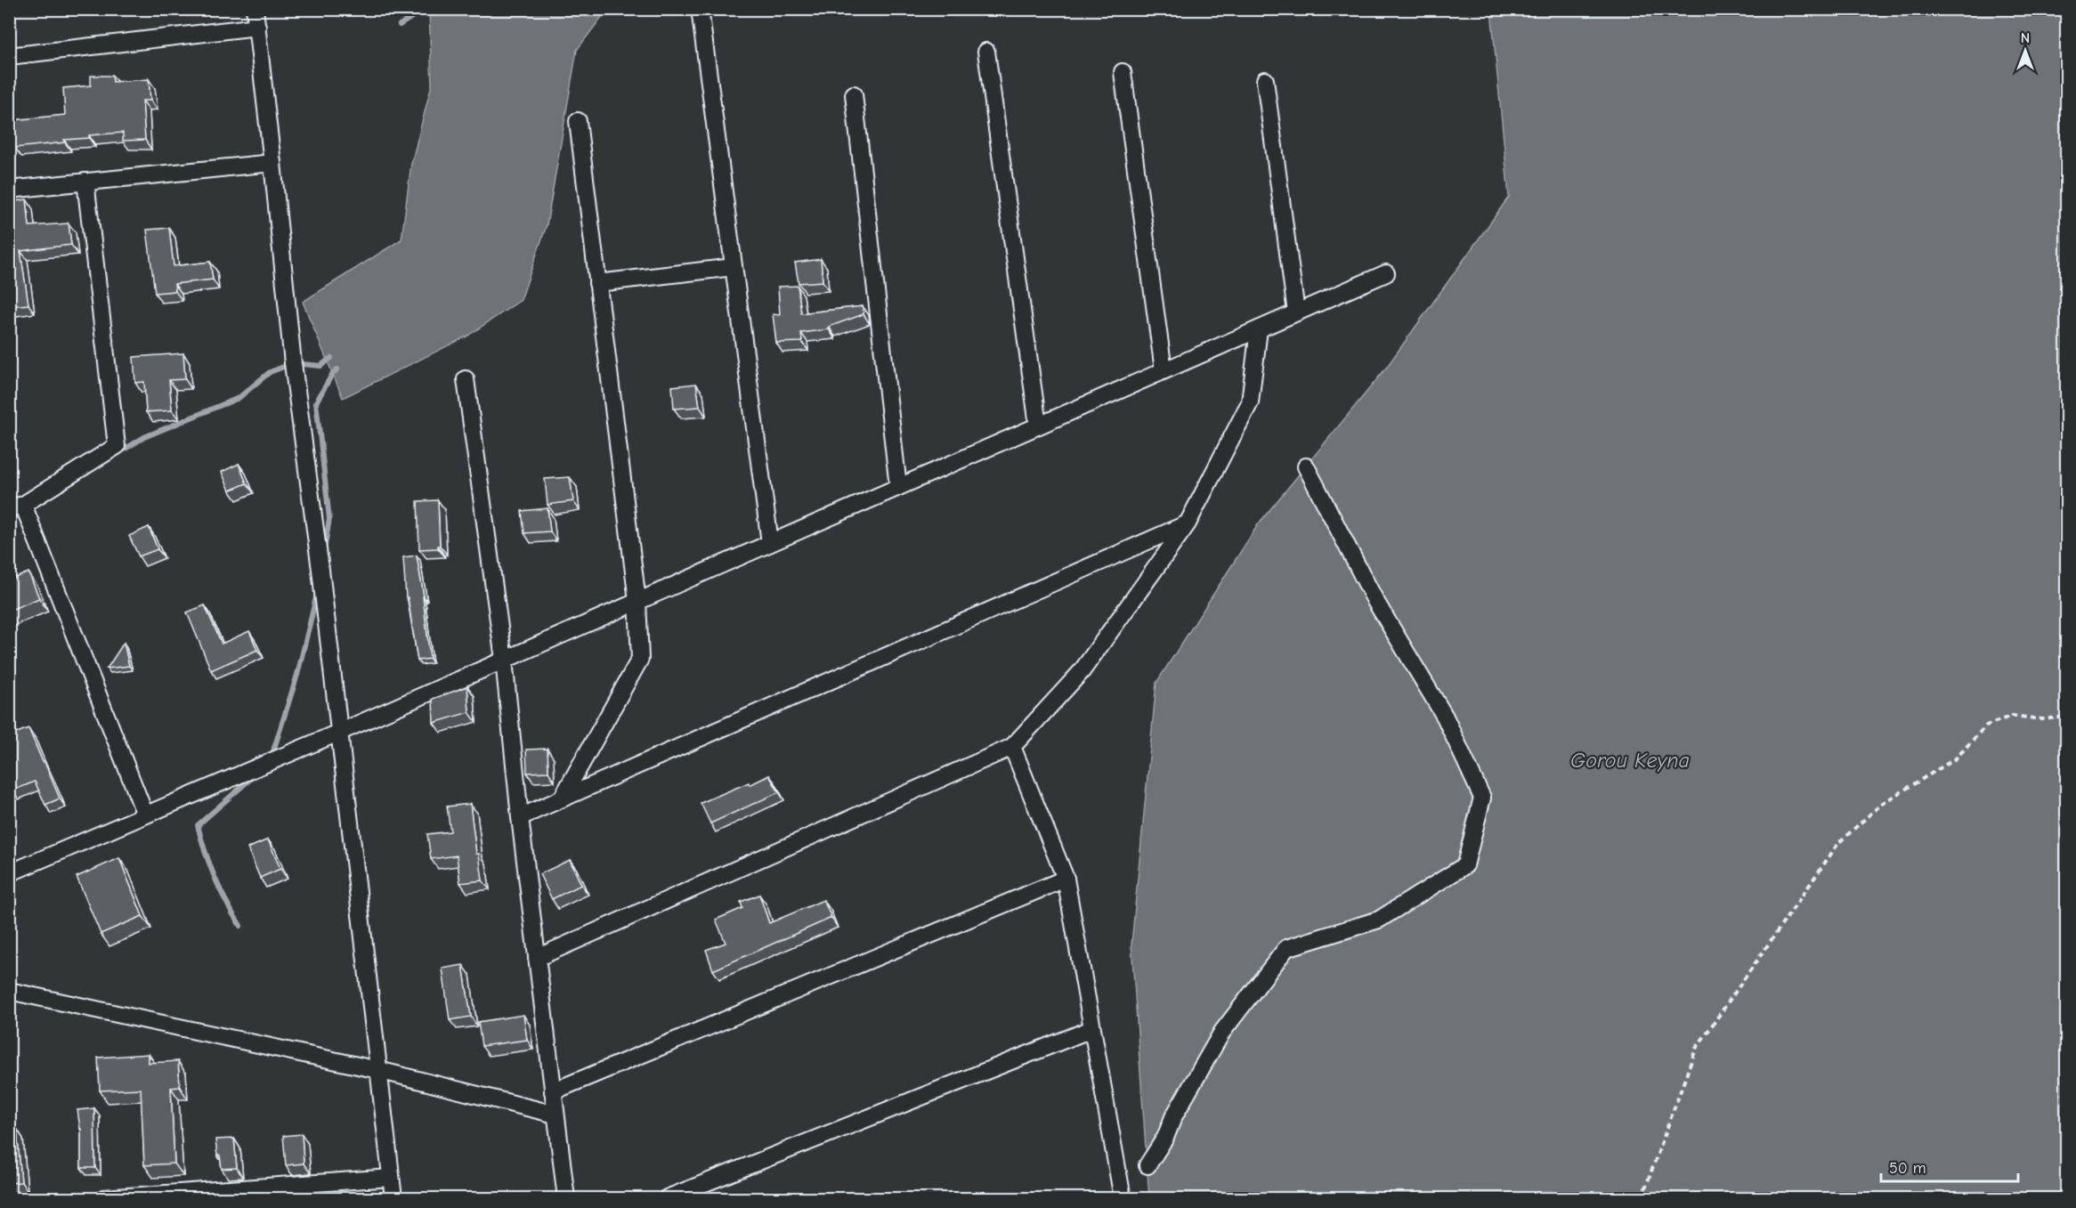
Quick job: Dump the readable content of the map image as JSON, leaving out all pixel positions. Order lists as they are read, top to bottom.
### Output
{
  "water": ["Gorou Keyna"],
  "scale_bar": "50 m",
  "north": "top"
}
